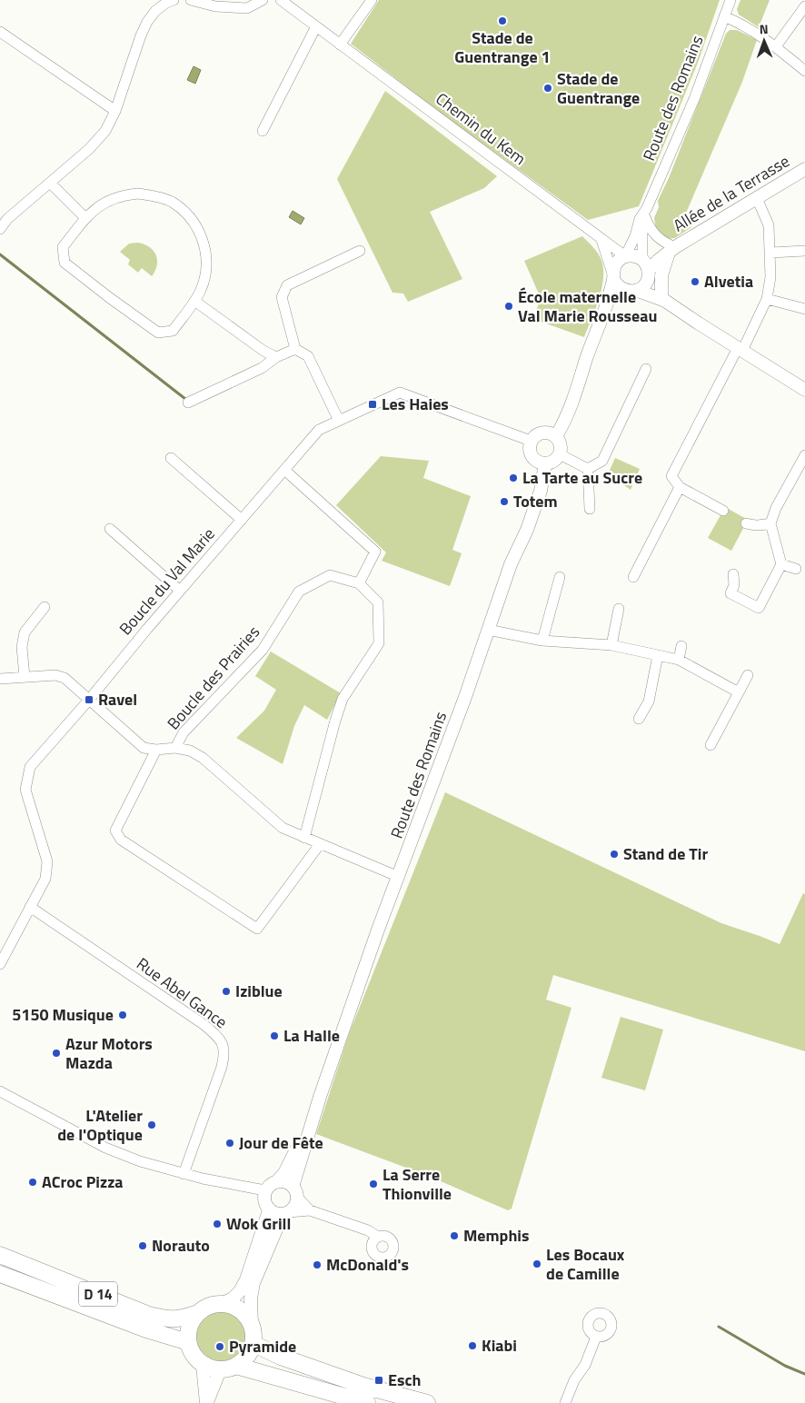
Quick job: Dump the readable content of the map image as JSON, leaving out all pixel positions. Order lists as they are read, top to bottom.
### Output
{
  "streets": {
    "main road": ["D 14"],
    "street": [
      "Route des Romains",
      "Chemin du Kem",
      "Allée de la Terrasse",
      "Boucle du Val Marie",
      "Boucle des Prairies",
      "Rue Abel Gance"
    ]
  },
  "crossings": [
    ["Route des Romains", "Chemin du Kem"],
    ["Route des Romains", "Allée de la Terrasse"],
    ["Route des Romains", "Boucle du Val Marie"],
    ["Route des Romains", "D 14"],
    ["Chemin du Kem", "Allée de la Terrasse"],
    ["Boucle du Val Marie", "Rue Abel Gance"]
  ],
  "places": {
    "other": [
      "Stade de Guentrange 1",
      "Stade de Guentrange",
      "Alvetia",
      "École maternelle Val Marie Rousseau",
      "La Tarte au Sucre",
      "Totem",
      "Stand de Tir",
      "Iziblue",
      "5150 Musique",
      "La Halle",
      "Azur Motors Mazda",
      "L'Atelier de l'Optique",
      "Jour de Fête",
      "ACroc Pizza",
      "La Serre Thionville",
      "Wok Grill",
      "Memphis",
      "Norauto",
      "Les Bocaux de Camille",
      "McDonald's",
      "Kiabi",
      "Pyramide"
    ],
    "transit": ["Les Haies", "Ravel", "Esch"]
  },
  "north": "top"
}
